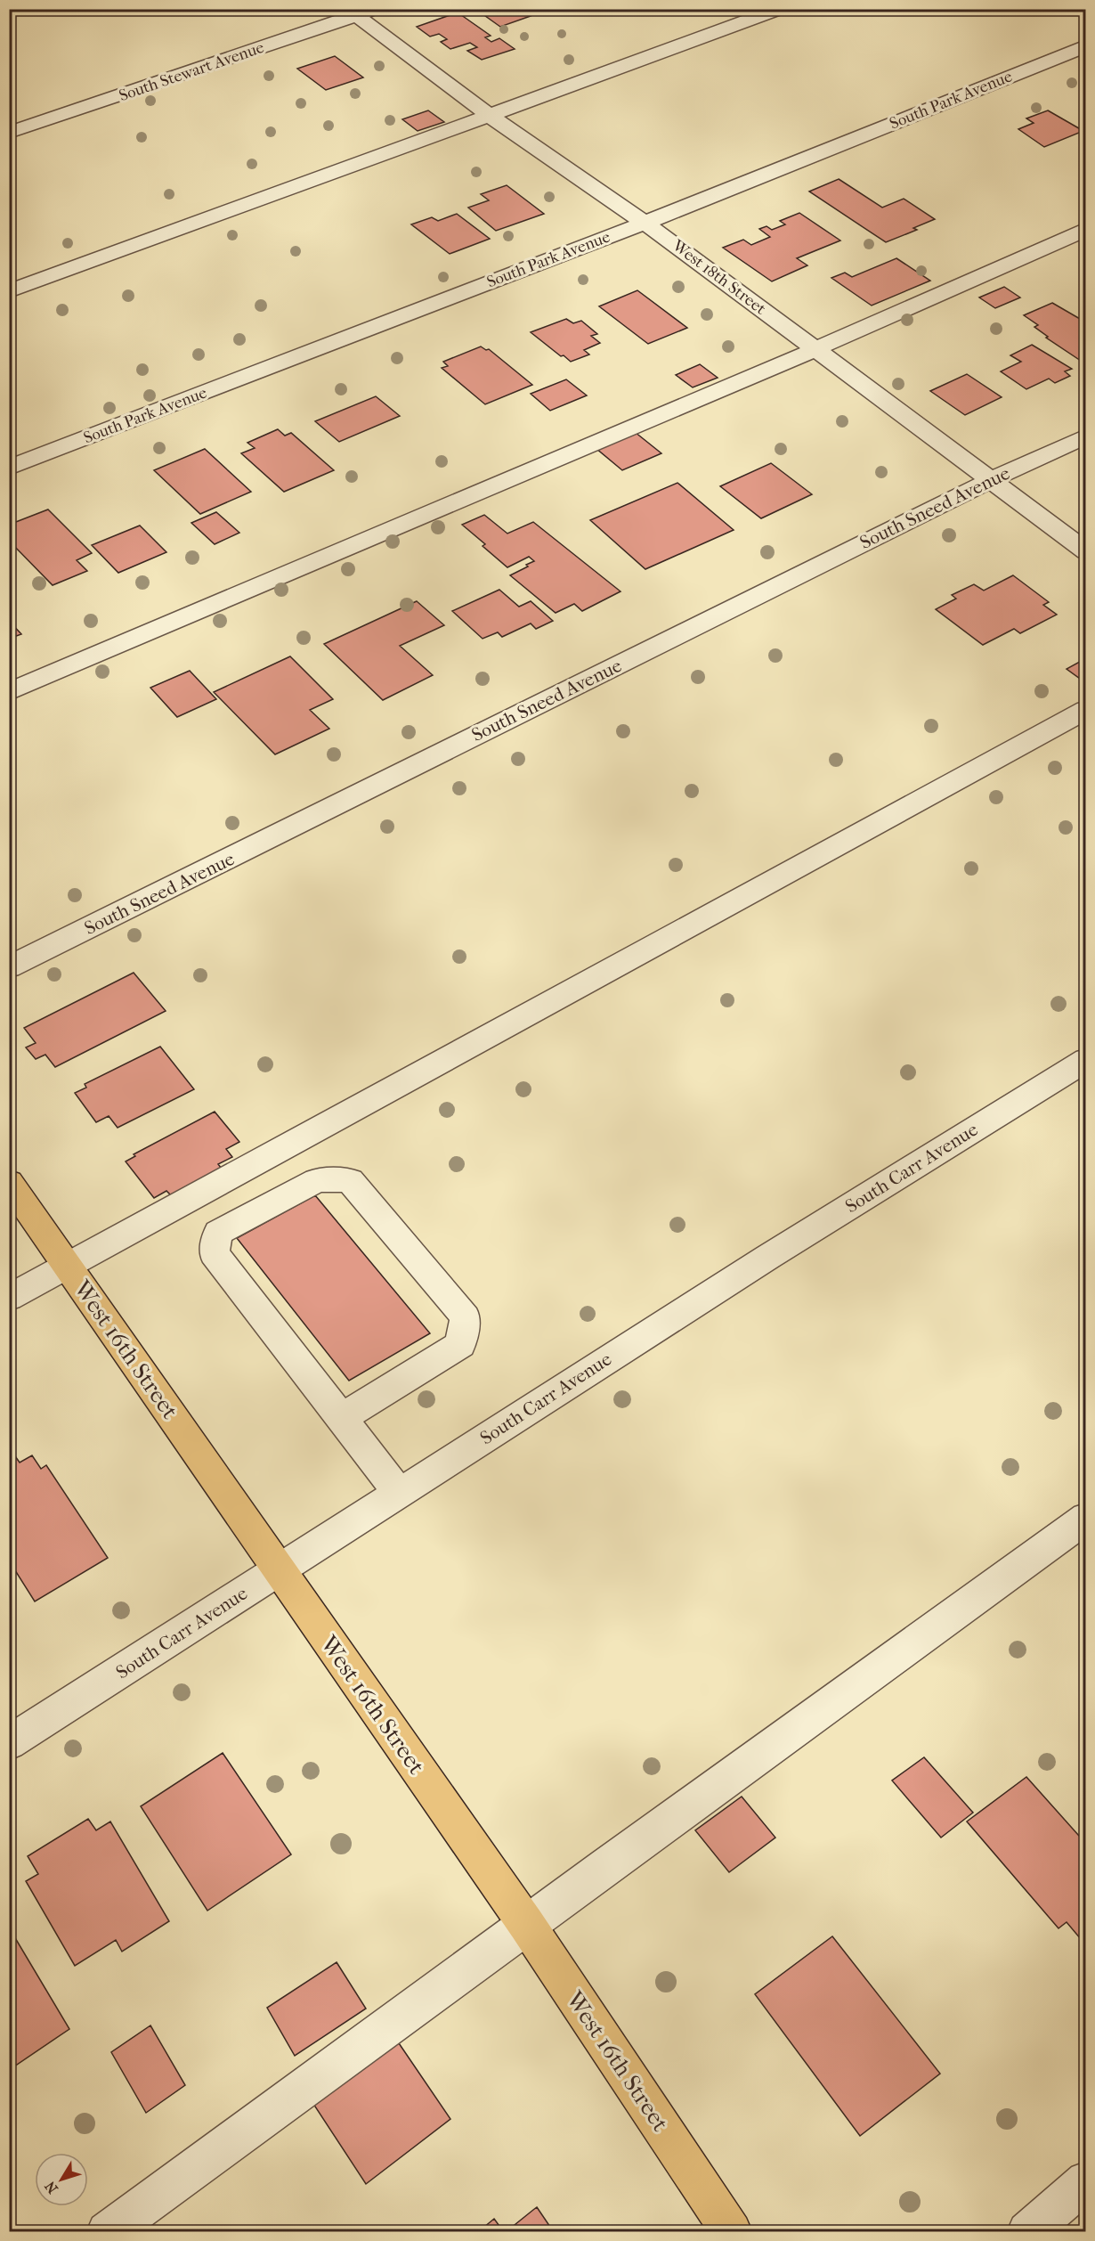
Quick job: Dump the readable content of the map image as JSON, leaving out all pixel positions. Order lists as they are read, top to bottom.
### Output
{
  "streets": {
    "main road": ["West 16th Street"],
    "street": [
      "South Stewart Avenue",
      "South Park Avenue",
      "West 18th Street",
      "South Sneed Avenue",
      "South Carr Avenue"
    ]
  },
  "crossings": [
    ["South Stewart Avenue", "West 18th Street"],
    ["South Park Avenue", "West 18th Street"],
    ["West 18th Street", "South Sneed Avenue"],
    ["South Carr Avenue", "West 16th Street"]
  ],
  "north": "bottom left"
}
